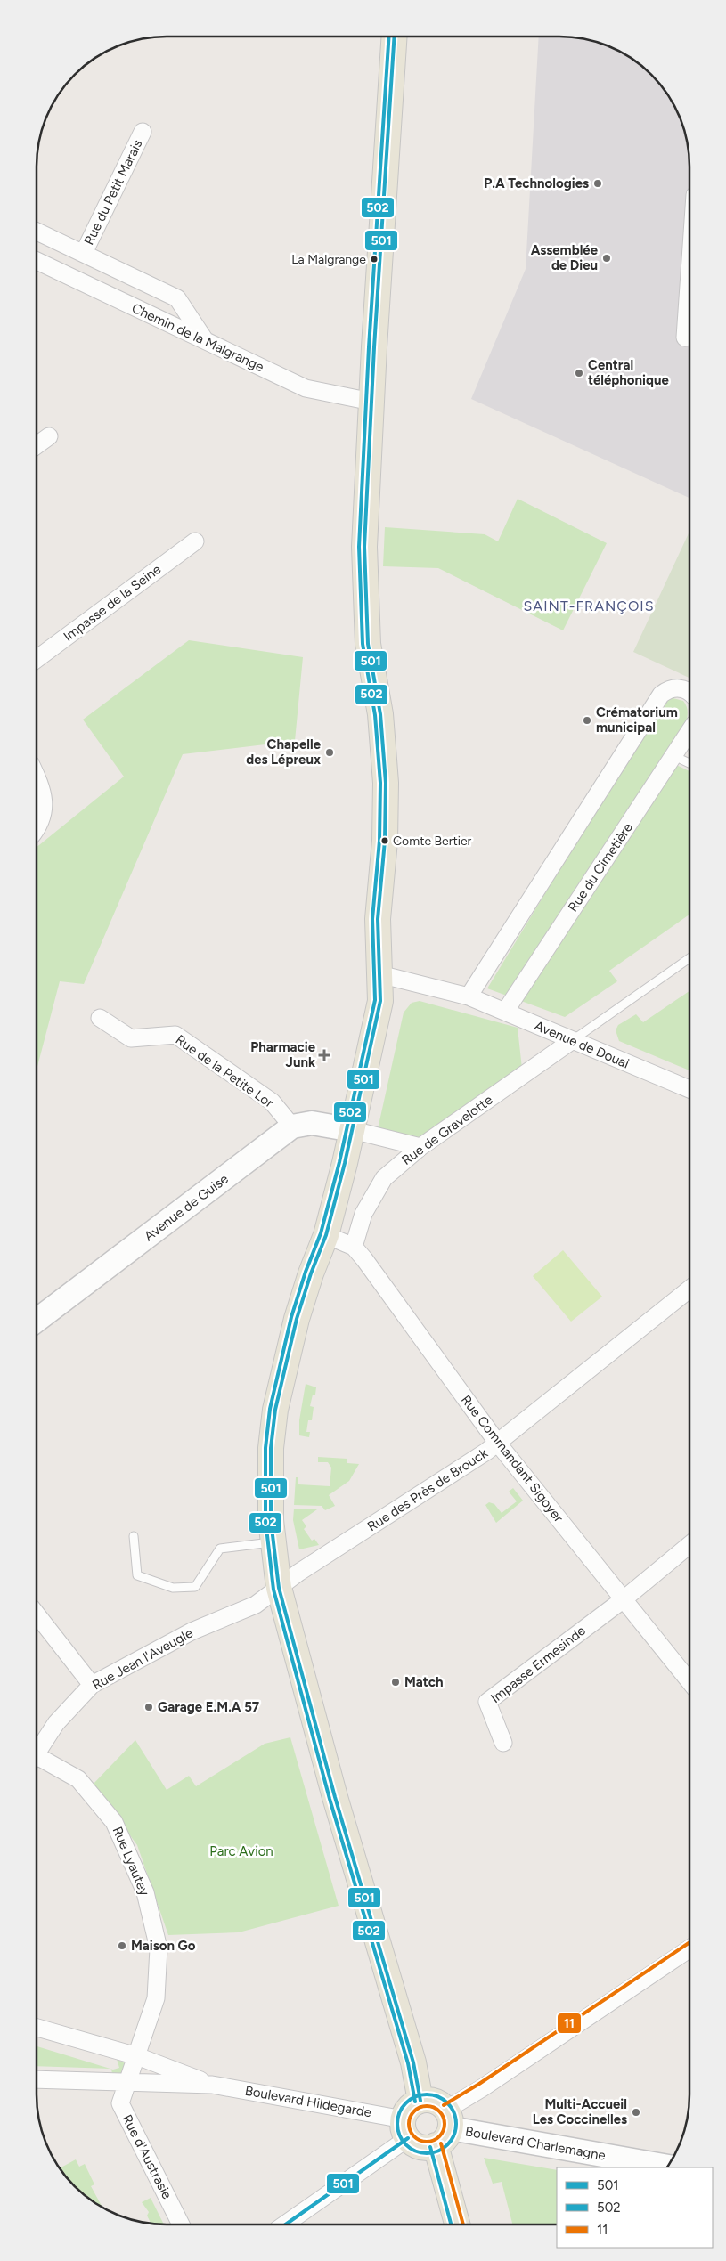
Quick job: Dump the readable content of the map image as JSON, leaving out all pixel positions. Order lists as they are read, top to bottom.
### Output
{
  "streets": {
    "street": [
      "Rue du Petit Marais",
      "Chemin de la Malgrange",
      "Impasse de la Seine",
      "Rue du Cimetière",
      "Avenue de Douai",
      "Rue de la Petite Lor",
      "Rue de Gravelotte",
      "Avenue de Guise",
      "Rue Commandant Sigoyer",
      "Rue des Près de Brouck",
      "Rue Jean l'Aveugle",
      "Impasse Ermesinde",
      "Rue Lyautey",
      "Boulevard Hildegarde",
      "Boulevard Charlemagne",
      "Rue d'Austrasie"
    ]
  },
  "crossings": [
    ["Rue du Petit Marais", "Chemin de la Malgrange"],
    ["Rue du Cimetière", "Avenue de Douai"],
    ["Avenue de Douai", "Rue de Gravelotte"],
    ["Rue de la Petite Lor", "Avenue de Guise"],
    ["Rue de Gravelotte", "Rue Commandant Sigoyer"],
    ["Rue Commandant Sigoyer", "Rue des Près de Brouck"],
    ["Rue Commandant Sigoyer", "Impasse Ermesinde"],
    ["Rue des Près de Brouck", "Rue Jean l'Aveugle"],
    ["Rue Lyautey", "Boulevard Hildegarde"],
    ["Rue Lyautey", "Rue d'Austrasie"],
    ["Boulevard Hildegarde", "Boulevard Charlemagne"],
    ["Boulevard Hildegarde", "Rue d'Austrasie"]
  ],
  "districts": ["SAINT-FRANÇOIS"],
  "parks": ["Parc Avion"],
  "places": {
    "other": [
      "P.A Technologies",
      "Assemblée de Dieu",
      "La Malgrange",
      "Central téléphonique",
      "Crématorium municipal",
      "Chapelle des Lépreux",
      "Comte Bertier",
      "Match",
      "Garage E.M.A 57",
      "Maison Go",
      "Multi-Accueil Les Coccinelles"
    ],
    "health": ["Pharmacie Junk"]
  },
  "lines": ["transit line 501", "transit line 502", "transit line 11"],
  "legend": ["501", "502", "11"]
}
